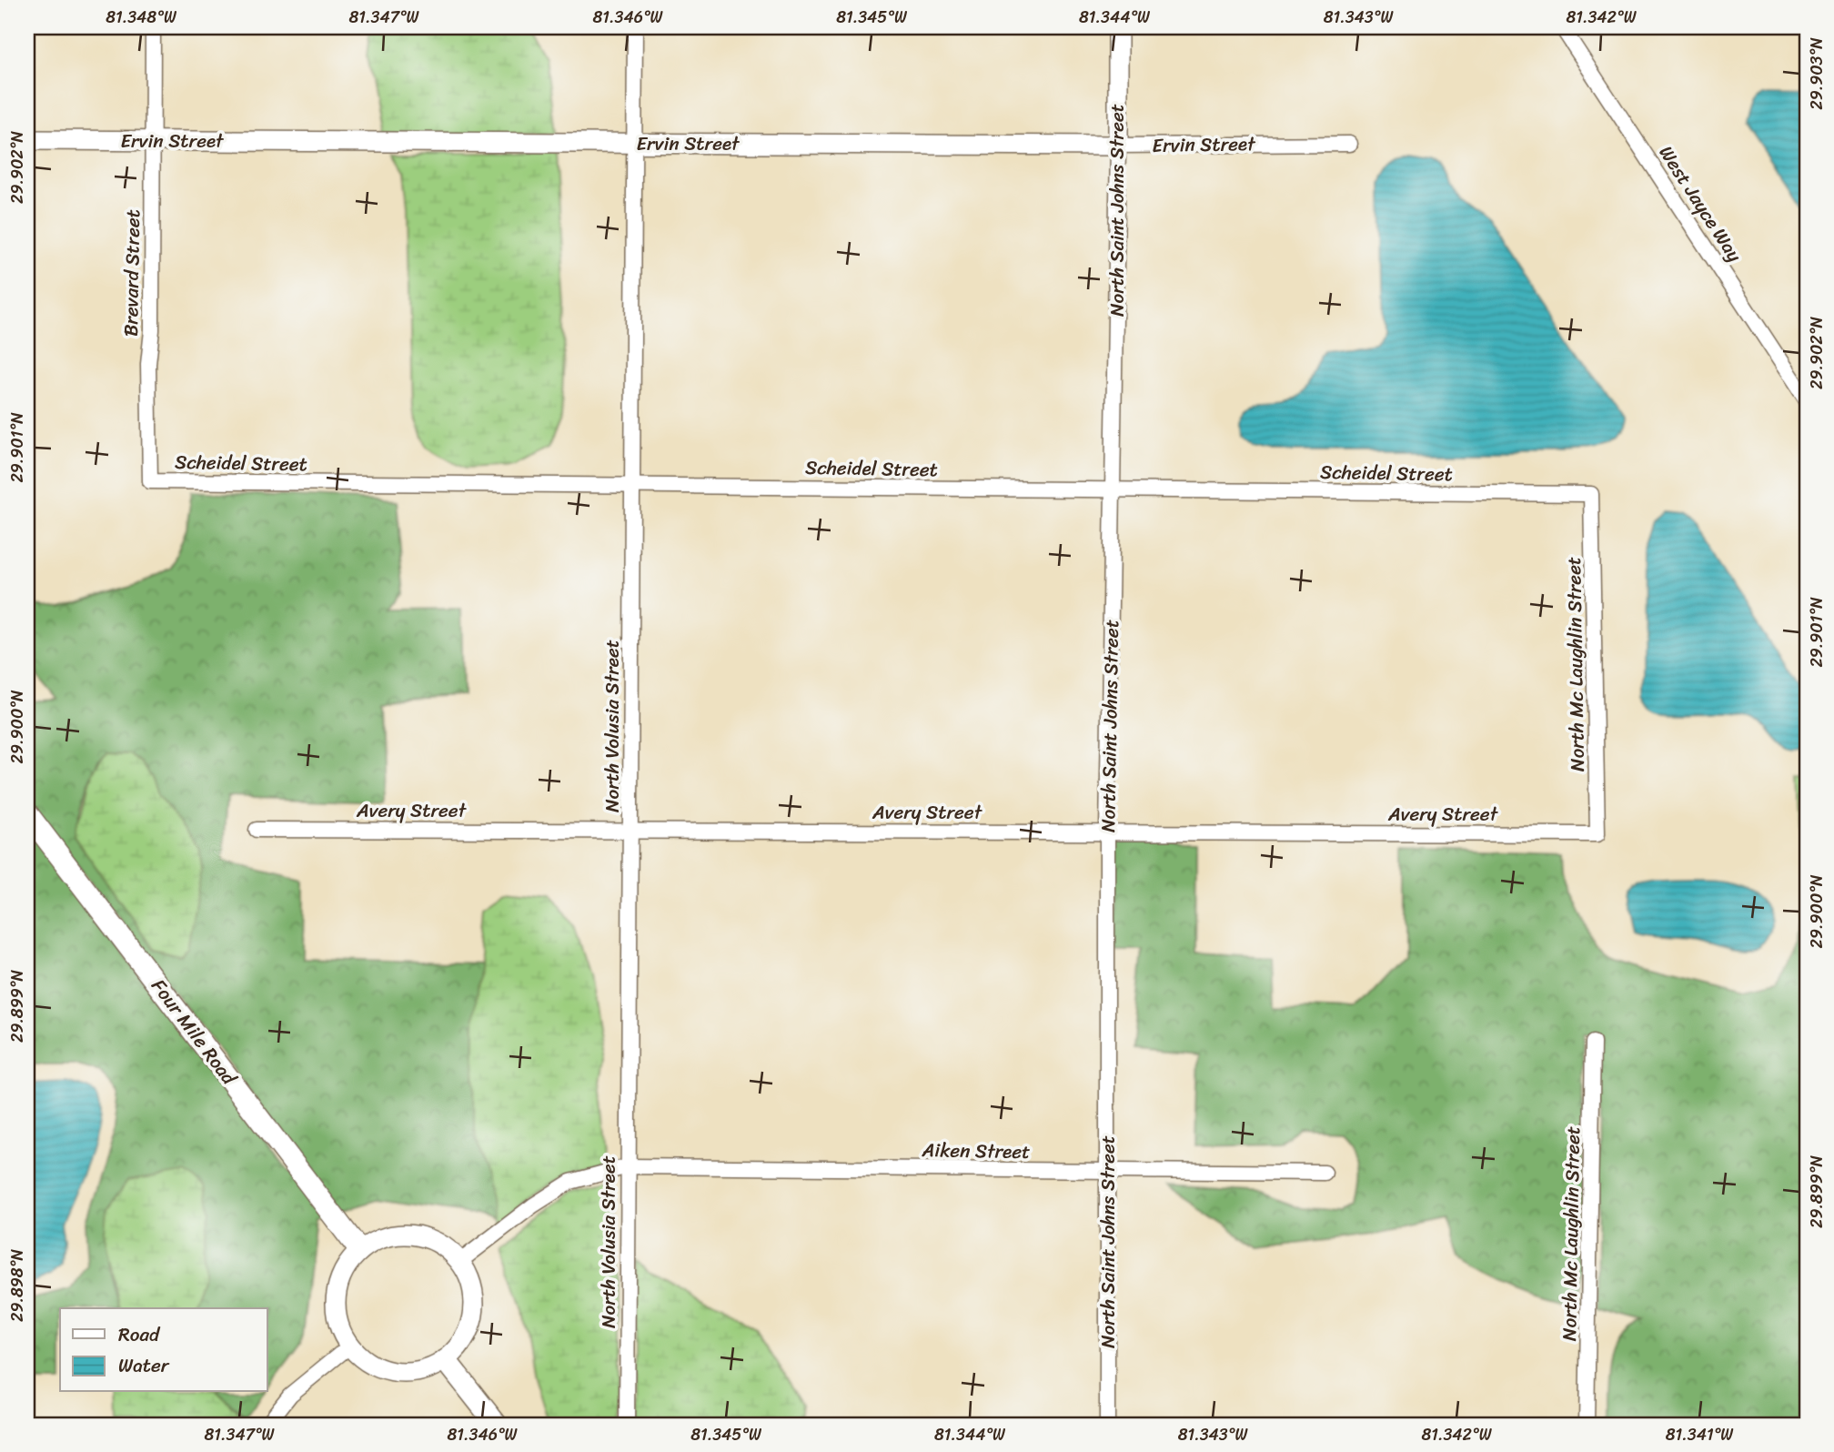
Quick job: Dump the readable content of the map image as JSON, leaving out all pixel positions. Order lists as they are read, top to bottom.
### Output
{
  "streets": {
    "main road": ["Four Mile Road"],
    "street": [
      "Ervin Street",
      "West Jayce Way",
      "North Saint Johns Street",
      "Brevard Street",
      "Scheidel Street",
      "North Mc Laughlin Street",
      "North Volusia Street",
      "Avery Street",
      "Aiken Street"
    ]
  },
  "crossings": [
    ["Ervin Street", "North Saint Johns Street"],
    ["Ervin Street", "Brevard Street"],
    ["Ervin Street", "North Volusia Street"],
    ["North Saint Johns Street", "Scheidel Street"],
    ["North Saint Johns Street", "Avery Street"],
    ["North Saint Johns Street", "Aiken Street"],
    ["Brevard Street", "Scheidel Street"],
    ["Scheidel Street", "North Mc Laughlin Street"],
    ["Scheidel Street", "North Volusia Street"],
    ["North Mc Laughlin Street", "Avery Street"],
    ["North Volusia Street", "Avery Street"],
    ["North Volusia Street", "Aiken Street"],
    ["Four Mile Road", "Aiken Street"]
  ],
  "legend": ["Road", "Water"],
  "coordinates": [
    "81.348°W",
    "81.347°W",
    "81.346°W",
    "81.345°W",
    "81.344°W",
    "81.343°W",
    "81.342°W",
    "29.903°N",
    "29.902°N",
    "29.901°N",
    "29.900°N",
    "29.899°N",
    "29.898°N",
    "81.341°W"
  ]
}
